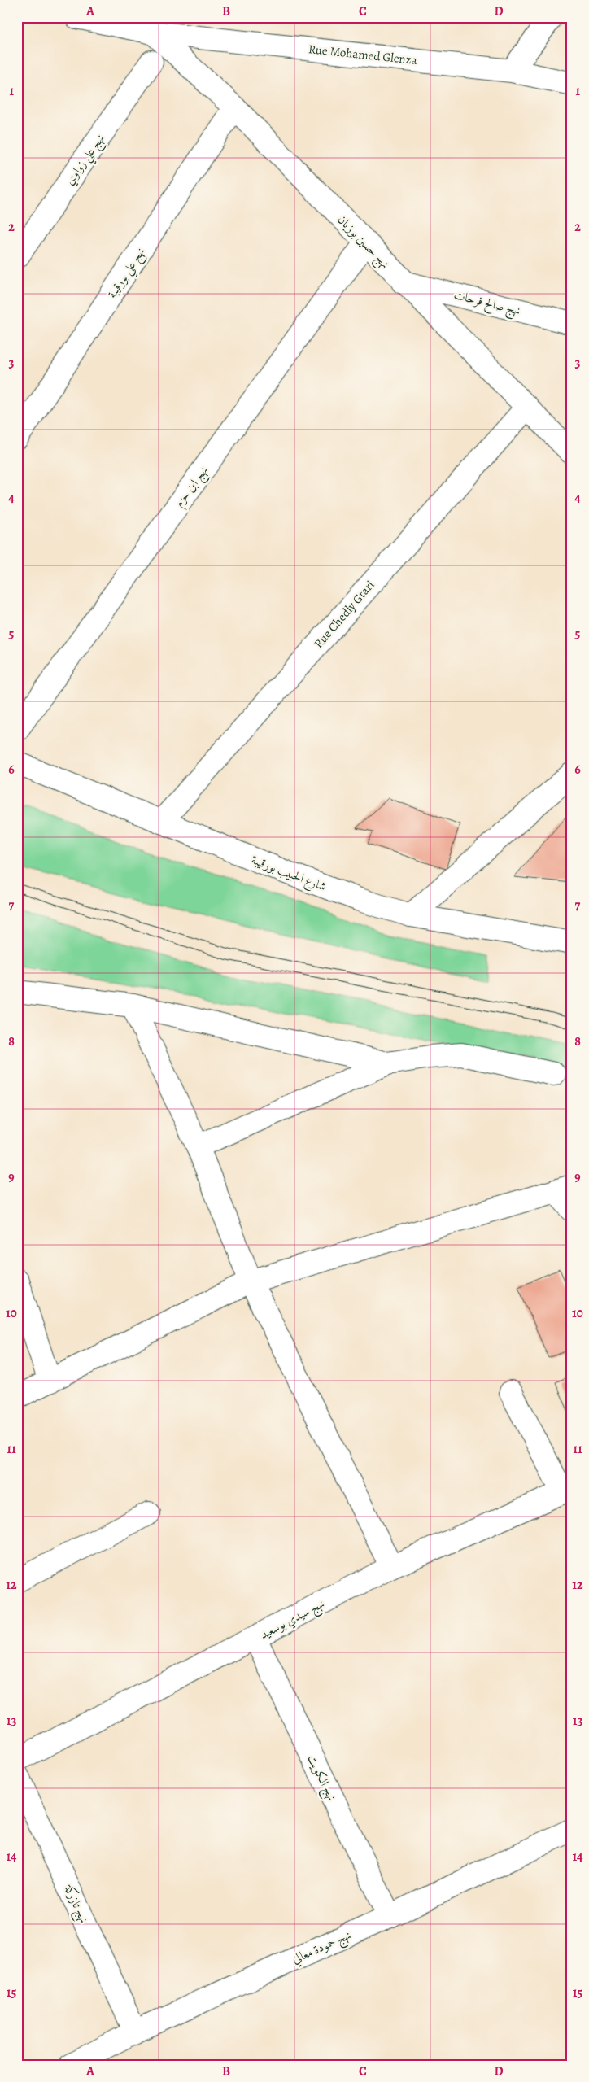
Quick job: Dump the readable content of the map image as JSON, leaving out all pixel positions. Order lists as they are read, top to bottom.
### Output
{
  "streets": {
    "street": [
      "Rue Mohamed Glenza",
      "نهج علي زواوي",
      "نهج حسين بوزيان",
      "نهج علي بورقيبة",
      "نهج صالح فرحات",
      "نهج ابن حزم",
      "Rue Chedly Gtari",
      "شارع الحبيب بورقيبة",
      "نهج سيدي بوسعيد",
      "نهج الكويت",
      "نهج تازركة",
      "نهج حمودة معالي"
    ]
  },
  "crossings": [
    ["Rue Mohamed Glenza", "نهج حسين بوزيان"],
    ["نهج حسين بوزيان", "نهج علي بورقيبة"],
    ["نهج حسين بوزيان", "نهج صالح فرحات"],
    ["نهج حسين بوزيان", "نهج ابن حزم"],
    ["نهج حسين بوزيان", "Rue Chedly Gtari"],
    ["Rue Chedly Gtari", "شارع الحبيب بورقيبة"],
    ["نهج سيدي بوسعيد", "نهج الكويت"],
    ["نهج الكويت", "نهج حمودة معالي"],
    ["نهج تازركة", "نهج حمودة معالي"]
  ],
  "grid": {
    "columns": [
      "A",
      "B",
      "C",
      "D"
    ],
    "rows": [
      "1",
      "2",
      "3",
      "4",
      "5",
      "6",
      "7",
      "8",
      "9",
      "10",
      "11",
      "12",
      "13",
      "14",
      "15"
    ]
  }
}
